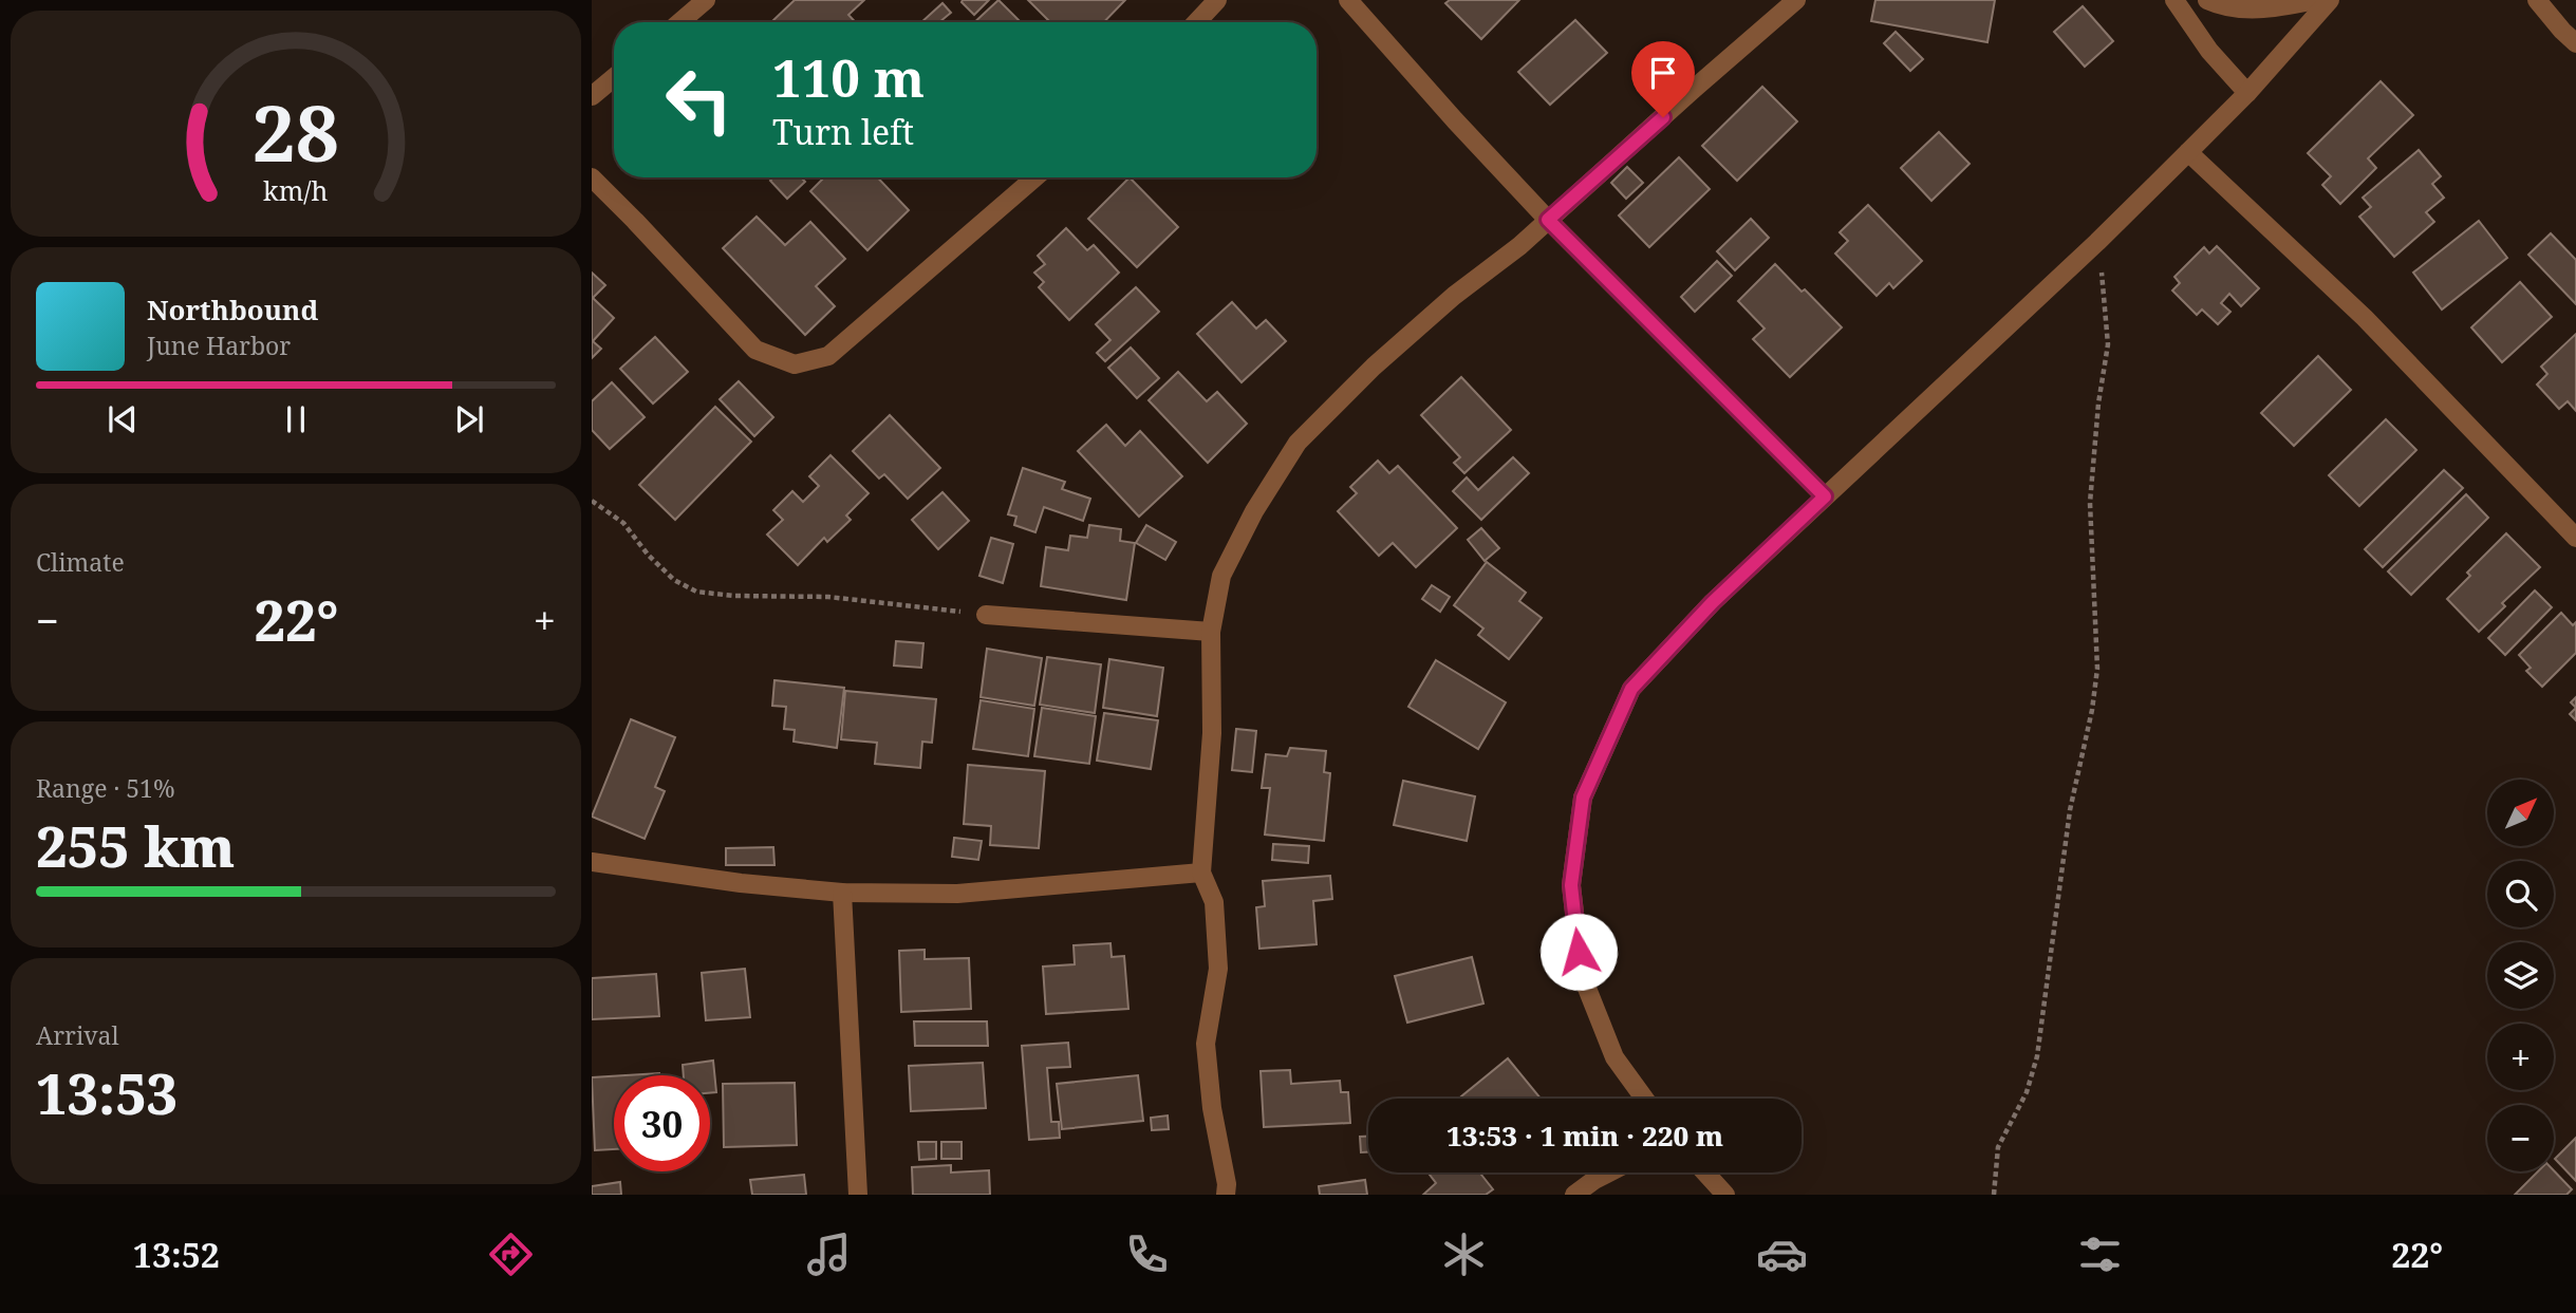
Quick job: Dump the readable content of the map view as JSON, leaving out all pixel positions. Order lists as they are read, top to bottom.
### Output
{
  "north": "top right",
  "page": {
    "turn": ["110 m", "Turn left"],
    "song": ["Northbound", "June Harbor"],
    "tile": [
      "Climate",
      ["Range · 51%", "255 km"],
      ["Arrival", "13:53"]
    ],
    "heat": ["−", "22°", "+"],
    "map_buttons": ["+", "−"],
    "limit": "30",
    "trip": "13:53 · 1 min · 220 m",
    "tabs": ["13:52", "22°"],
    "gauge": ["28", "km/h"]
  }
}
